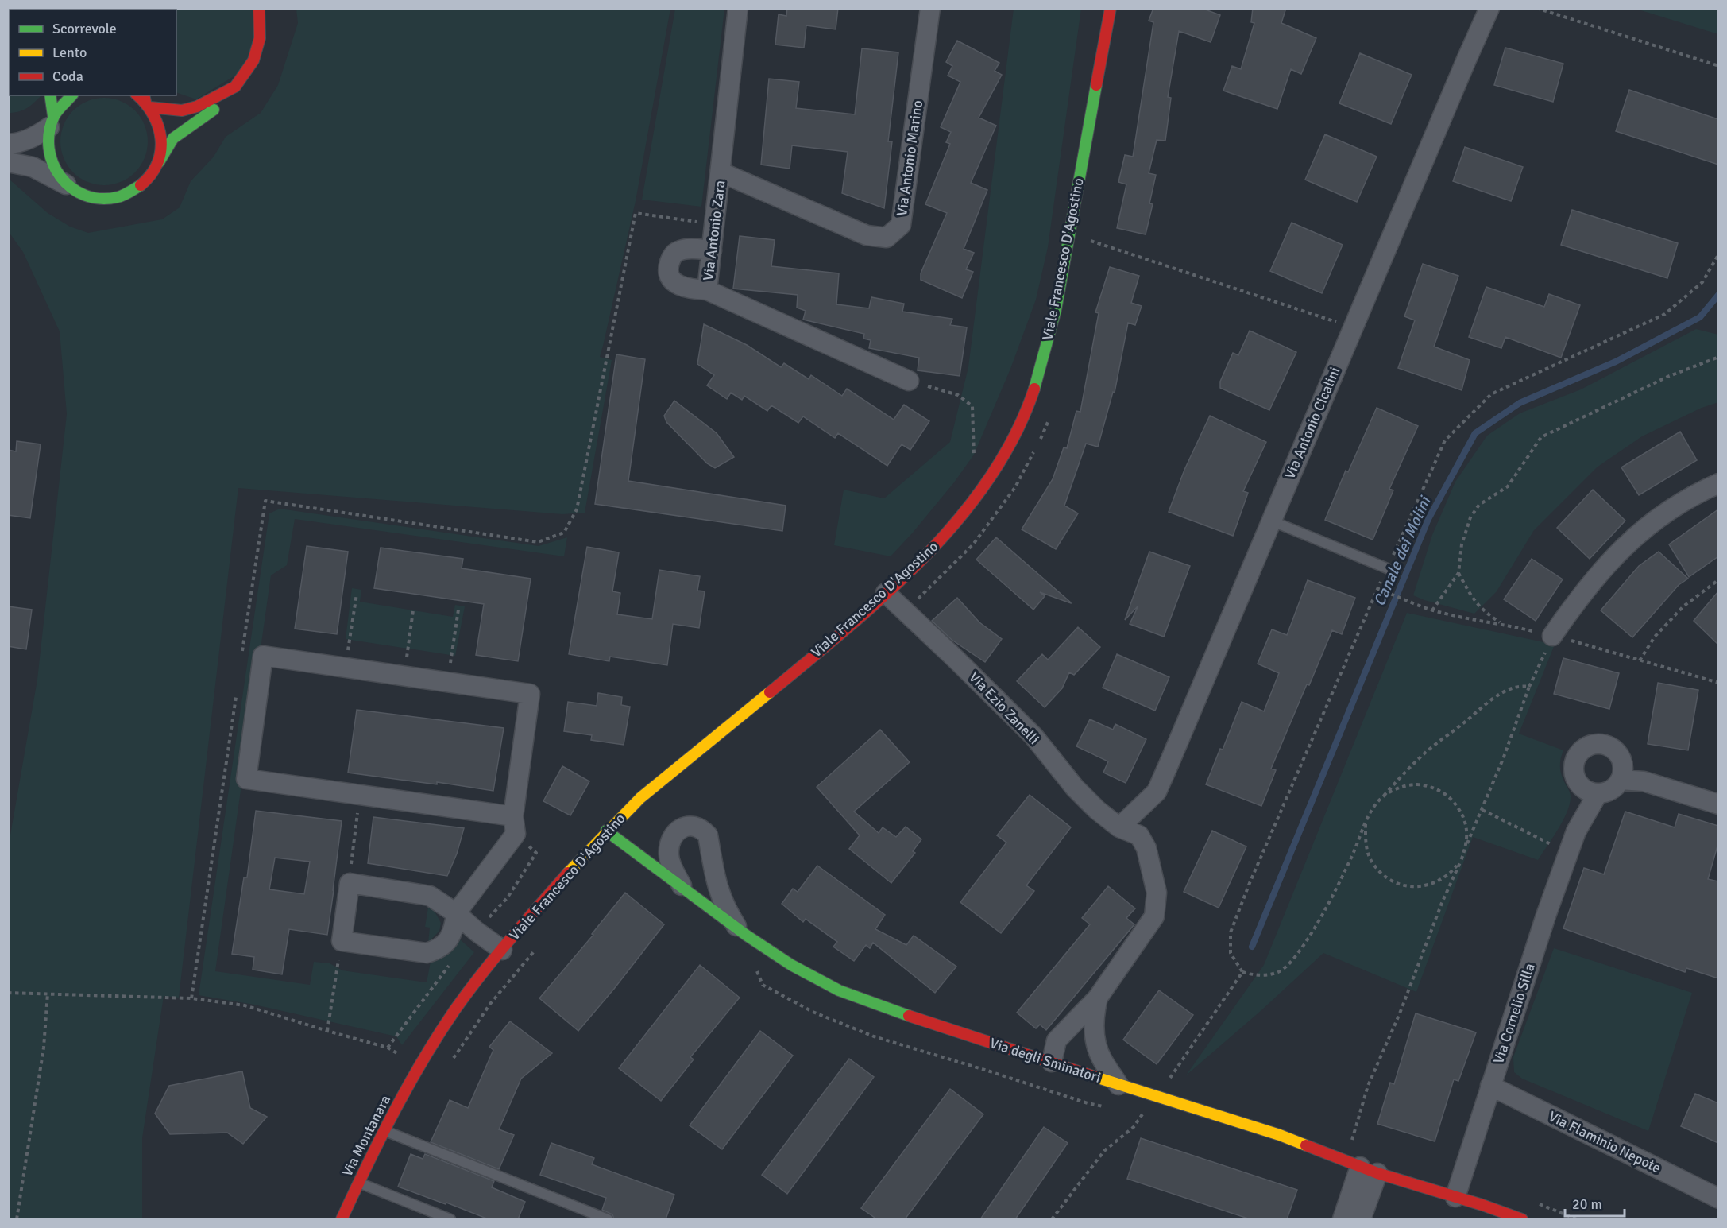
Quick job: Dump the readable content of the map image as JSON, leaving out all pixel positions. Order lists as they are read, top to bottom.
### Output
{
  "streets": {
    "main road": ["Viale Francesco D'Agostino", "Via degli Sminatori", "Via Montanara"],
    "street": [
      "Via Antonio Marino",
      "Via Antonio Zara",
      "Via Antonio Cicalini",
      "Via Ezio Zanelli",
      "Via Cornelio Silla",
      "Via Flaminio Nepote"
    ]
  },
  "crossings": [
    ["Via Antonio Marino", "Via Antonio Zara"],
    ["Viale Francesco D'Agostino", "Via Ezio Zanelli"],
    ["Viale Francesco D'Agostino", "Via degli Sminatori"],
    ["Viale Francesco D'Agostino", "Via Montanara"],
    ["Via Antonio Cicalini", "Via Ezio Zanelli"],
    ["Via Cornelio Silla", "Via degli Sminatori"],
    ["Via Cornelio Silla", "Via Flaminio Nepote"]
  ],
  "water": ["Canale dei Molini"],
  "legend": ["Scorrevole", "Lento", "Coda"],
  "scale_bar": "20 m"
}
